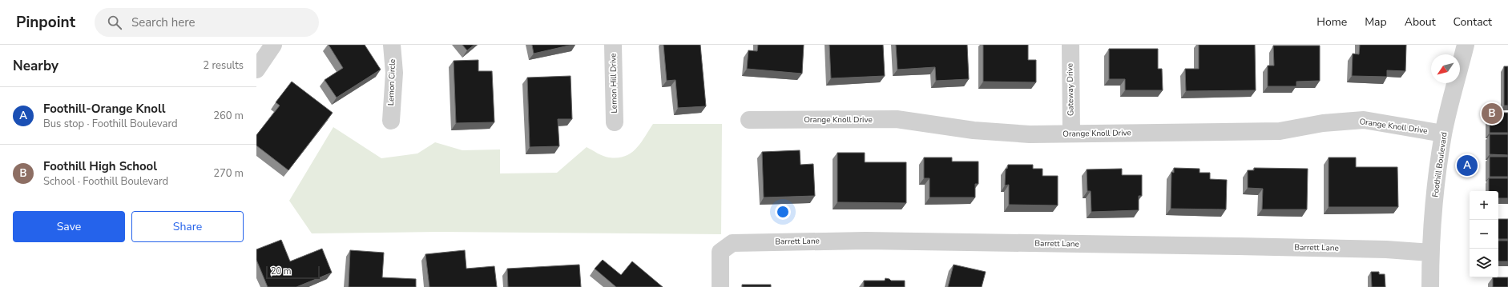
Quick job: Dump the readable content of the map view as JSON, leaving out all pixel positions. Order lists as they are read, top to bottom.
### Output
{
  "streets": {
    "street": [
      "Lemon Circle",
      "Lemon Hill Drive",
      "Gateway Drive",
      "Orange Knoll Drive",
      "Foothill Boulevard",
      "Barrett Lane"
    ]
  },
  "crossings": [
    ["Gateway Drive", "Orange Knoll Drive"],
    ["Orange Knoll Drive", "Foothill Boulevard"],
    ["Foothill Boulevard", "Barrett Lane"]
  ],
  "scale_bar": "20 m",
  "north": "bottom left",
  "page": {
    "header": "Pinpoint",
    "search": "Search here",
    "nav": [
      "Home",
      "Map",
      "About",
      "Contact"
    ],
    "heading": ["Nearby", "2 results"],
    "list": [
      {
        "mark": "A",
        "name": "Foothill-Orange Knoll",
        "note": "Bus stop · Foothill Boulevard",
        "value": "260 m"
      },
      {
        "mark": "B",
        "name": "Foothill High School",
        "note": "School · Foothill Boulevard",
        "value": "270 m"
      }
    ],
    "pins": ["B", "A"],
    "map_buttons": ["+", "−"],
    "buttons": ["Save", "Share"],
    "scale": "20 m"
  }
}
